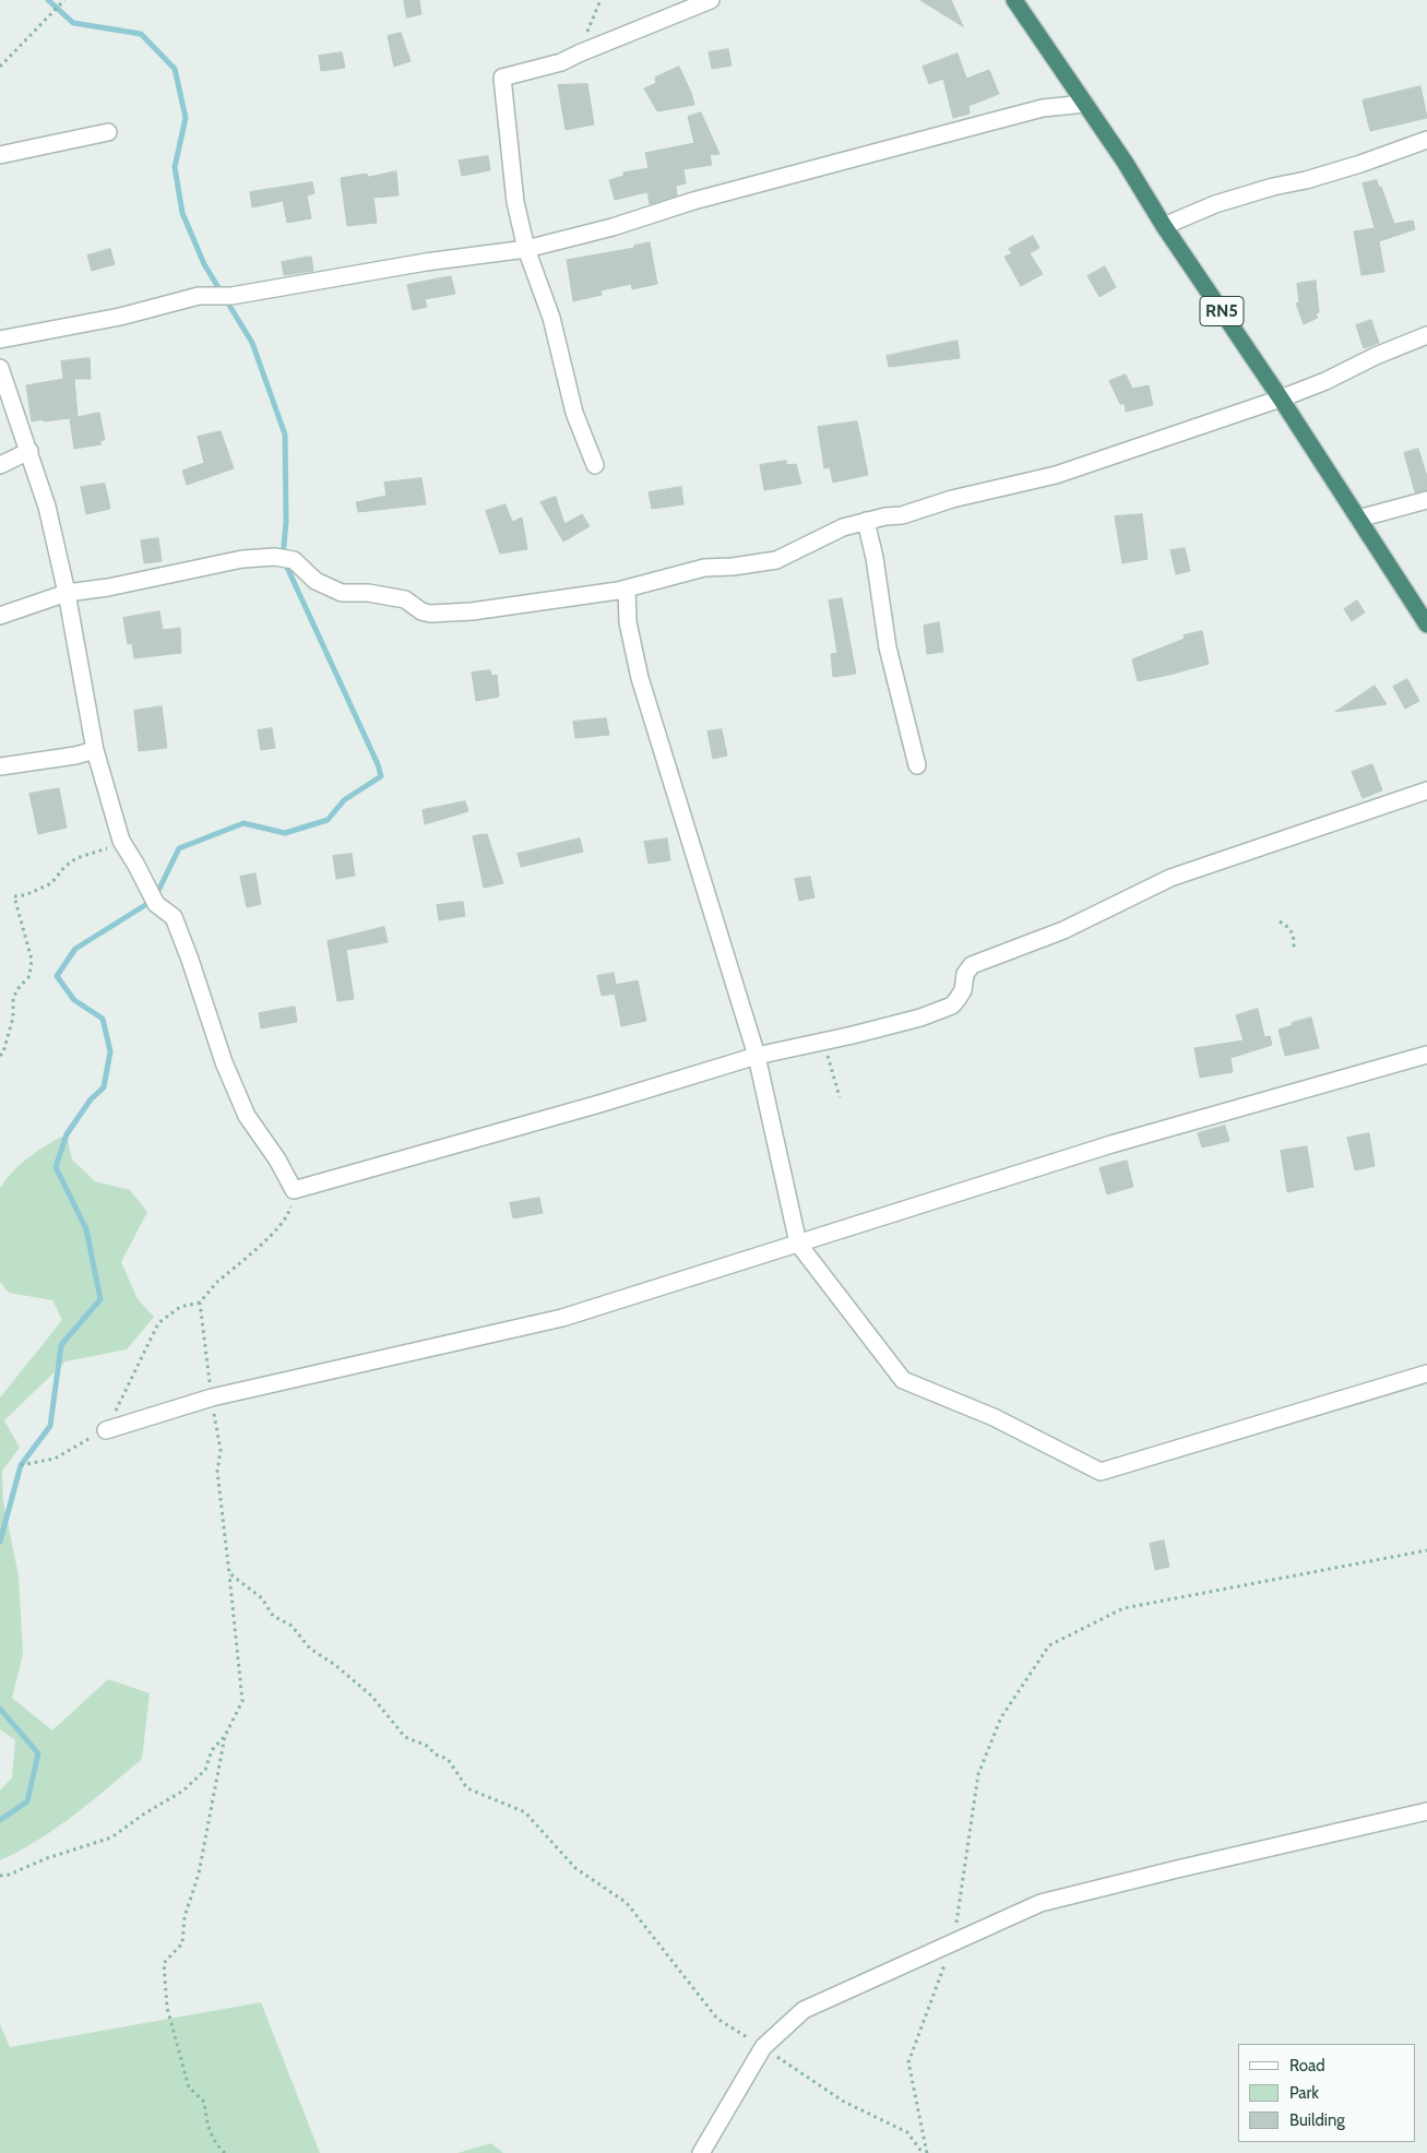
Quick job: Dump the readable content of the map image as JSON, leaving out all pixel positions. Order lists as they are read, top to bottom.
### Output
{
  "streets": {
    "highway": ["RN5"]
  },
  "legend": ["Road", "Park", "Building"]
}
